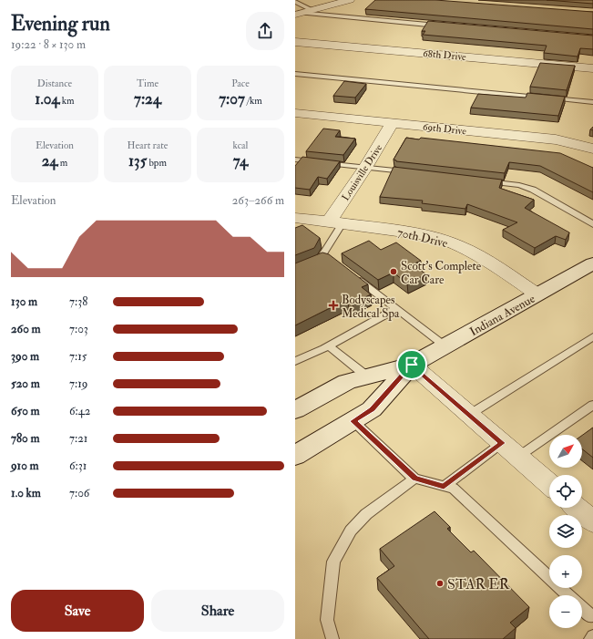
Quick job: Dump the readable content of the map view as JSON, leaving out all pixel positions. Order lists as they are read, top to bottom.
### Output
{
  "streets": {
    "main road": ["Indiana Avenue"],
    "street": [
      "68th Drive",
      "69th Drive",
      "Louisville Drive",
      "70th Drive"
    ]
  },
  "crossings": [
    ["69th Drive", "Louisville Drive"],
    ["Louisville Drive", "70th Drive"],
    ["70th Drive", "Indiana Avenue"]
  ],
  "places": {
    "other": ["Scott's Complete Car Care", "STAR ER"],
    "health": ["Bodyscapes Medical Spa"]
  },
  "north": "top right",
  "page": {
    "heading": ["Evening run", "19:22 · 8 × 130 m"],
    "stats": [
      ["Distance", "1.04 km"],
      ["Time", "7:24"],
      ["Pace", "7:07 /km"],
      ["Elevation", "24 m"],
      ["Heart rate", "135 bpm"],
      ["kcal", "74"]
    ],
    "chart": ["Elevation", "263–266 m"],
    "list": [
      {
        "name": "130 m",
        "note": "7:38"
      },
      {
        "name": "260 m",
        "note": "7:03"
      },
      {
        "name": "390 m",
        "note": "7:15"
      },
      {
        "name": "520 m",
        "note": "7:19"
      },
      {
        "name": "650 m",
        "note": "6:42"
      },
      {
        "name": "780 m",
        "note": "7:21"
      },
      {
        "name": "910 m",
        "note": "6:31"
      },
      {
        "name": "1.0 km",
        "note": "7:06"
      }
    ],
    "map_buttons": ["+", "−"],
    "buttons": ["Save", "Share"]
  }
}
